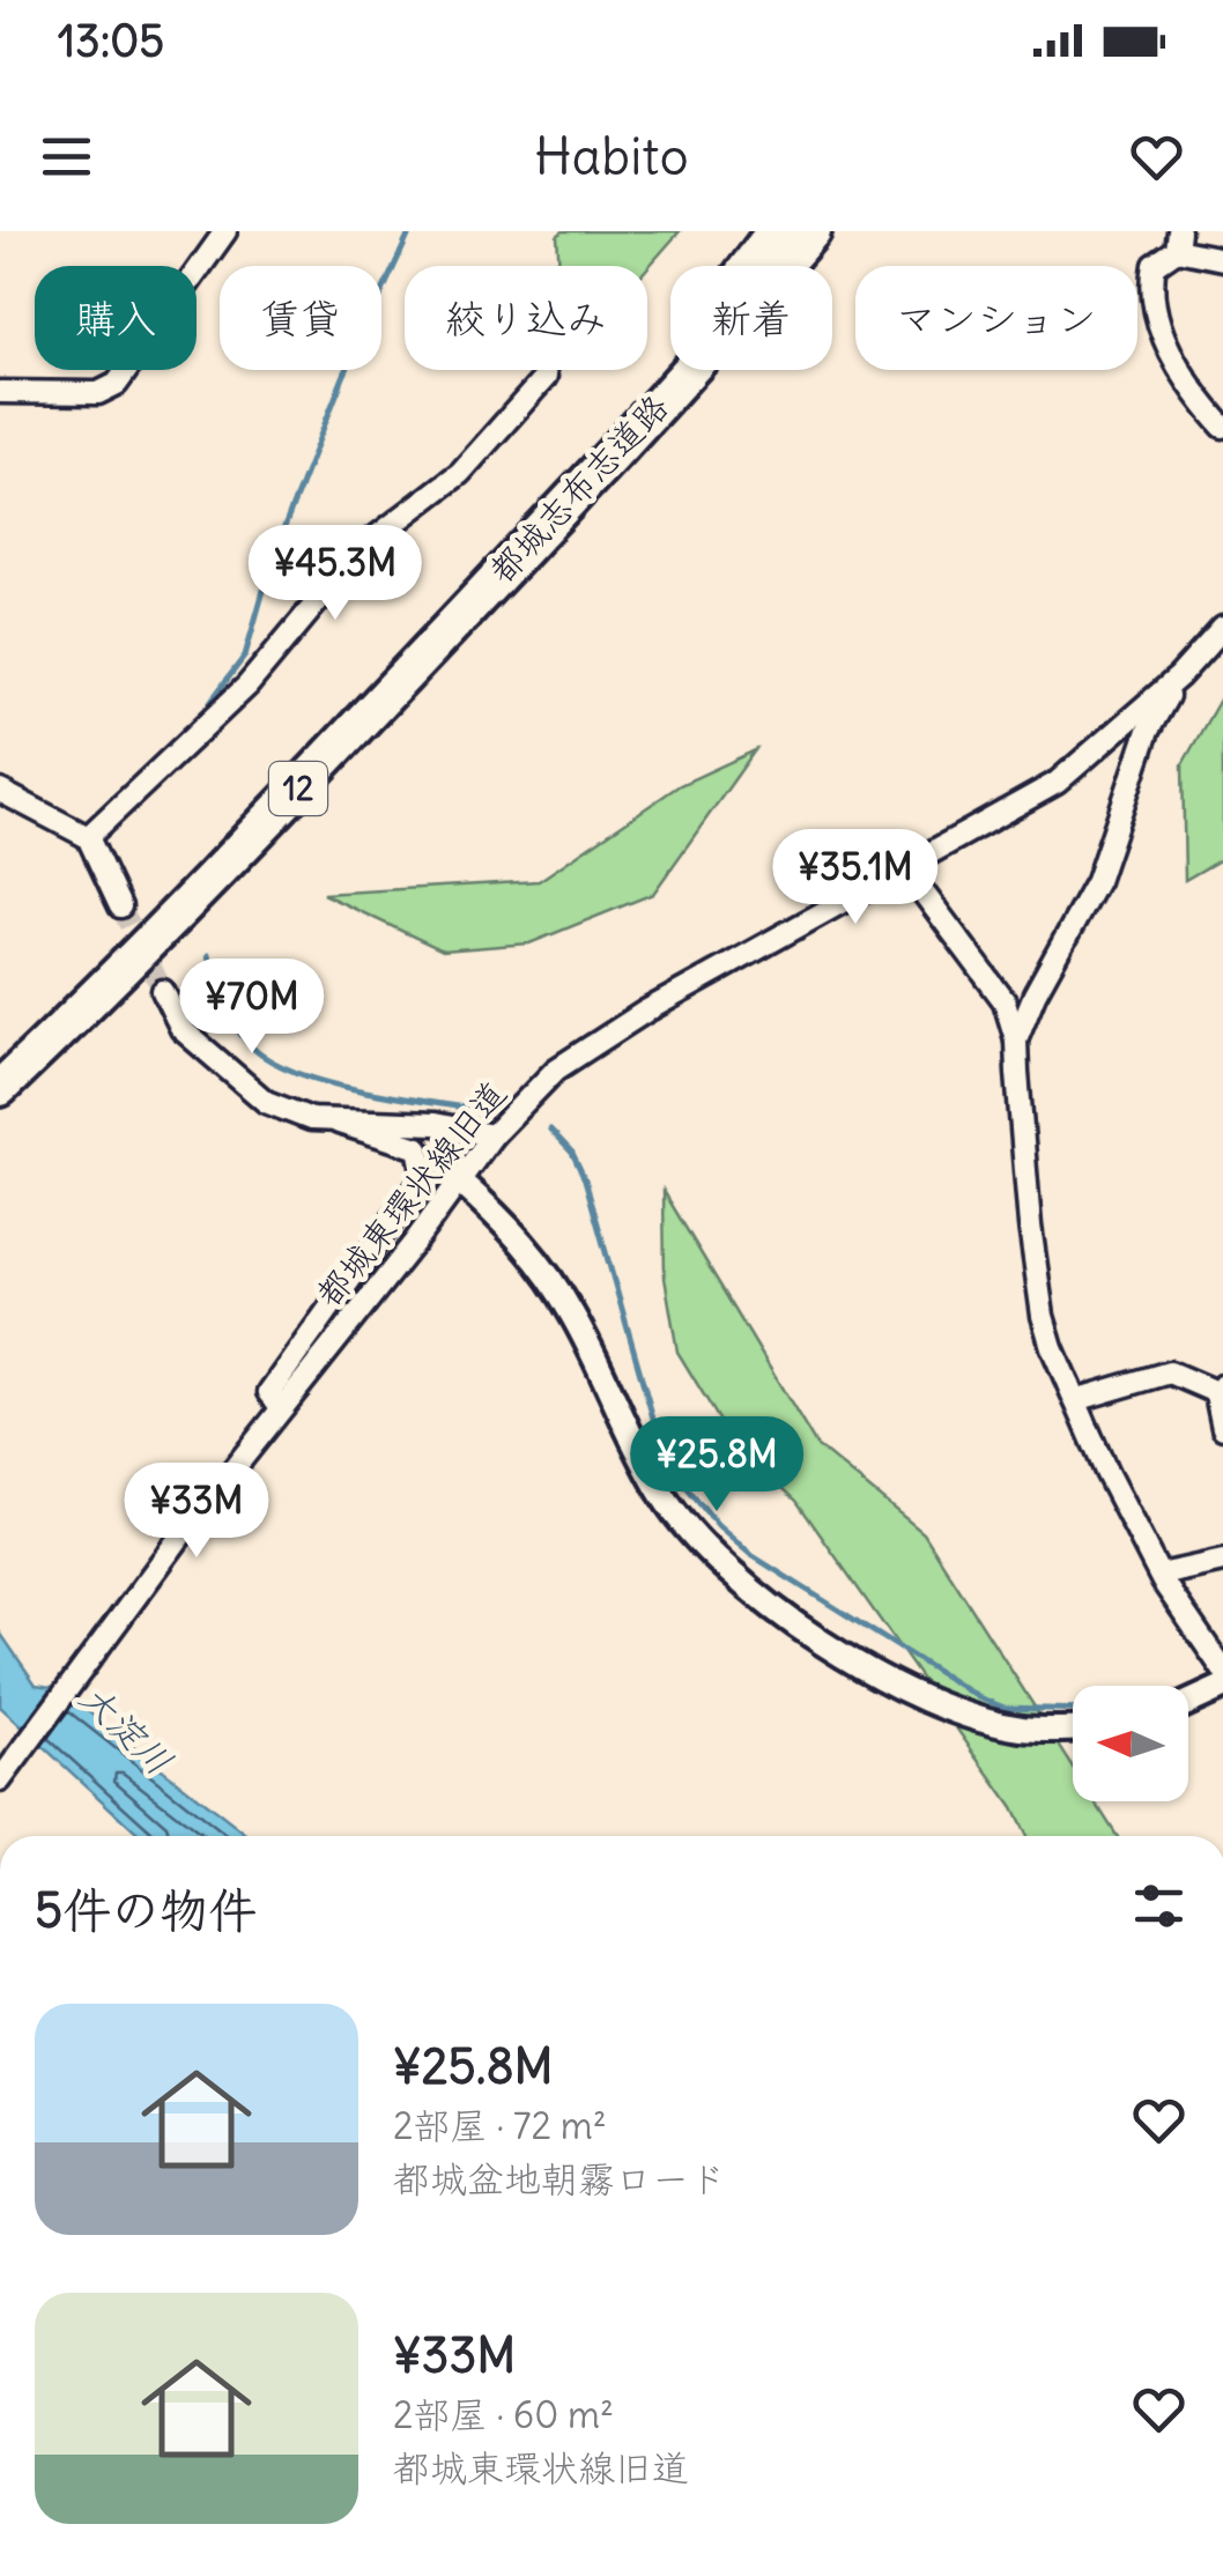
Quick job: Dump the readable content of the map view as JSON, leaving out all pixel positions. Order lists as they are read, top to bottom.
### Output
{
  "streets": {
    "highway": ["都城志布志道路", "12"],
    "street": ["都城東環状線旧道"]
  },
  "water": ["大淀川"],
  "north": "left",
  "page": {
    "status": "13:05",
    "header": "Habito",
    "chip": [
      "購入",
      "賃貸",
      "絞り込み",
      "新着",
      "マンション"
    ],
    "price": [
      "¥45.3M",
      "¥35.1M",
      "¥70M",
      "¥25.8M",
      "¥33M"
    ],
    "heading": "5件の物件",
    "list": [
      {
        "name": "¥25.8M",
        "note": "2部屋 · 72 m² · 都城盆地朝霧ロード"
      },
      {
        "name": "¥33M",
        "note": "2部屋 · 60 m² · 都城東環状線旧道"
      }
    ]
  }
}
